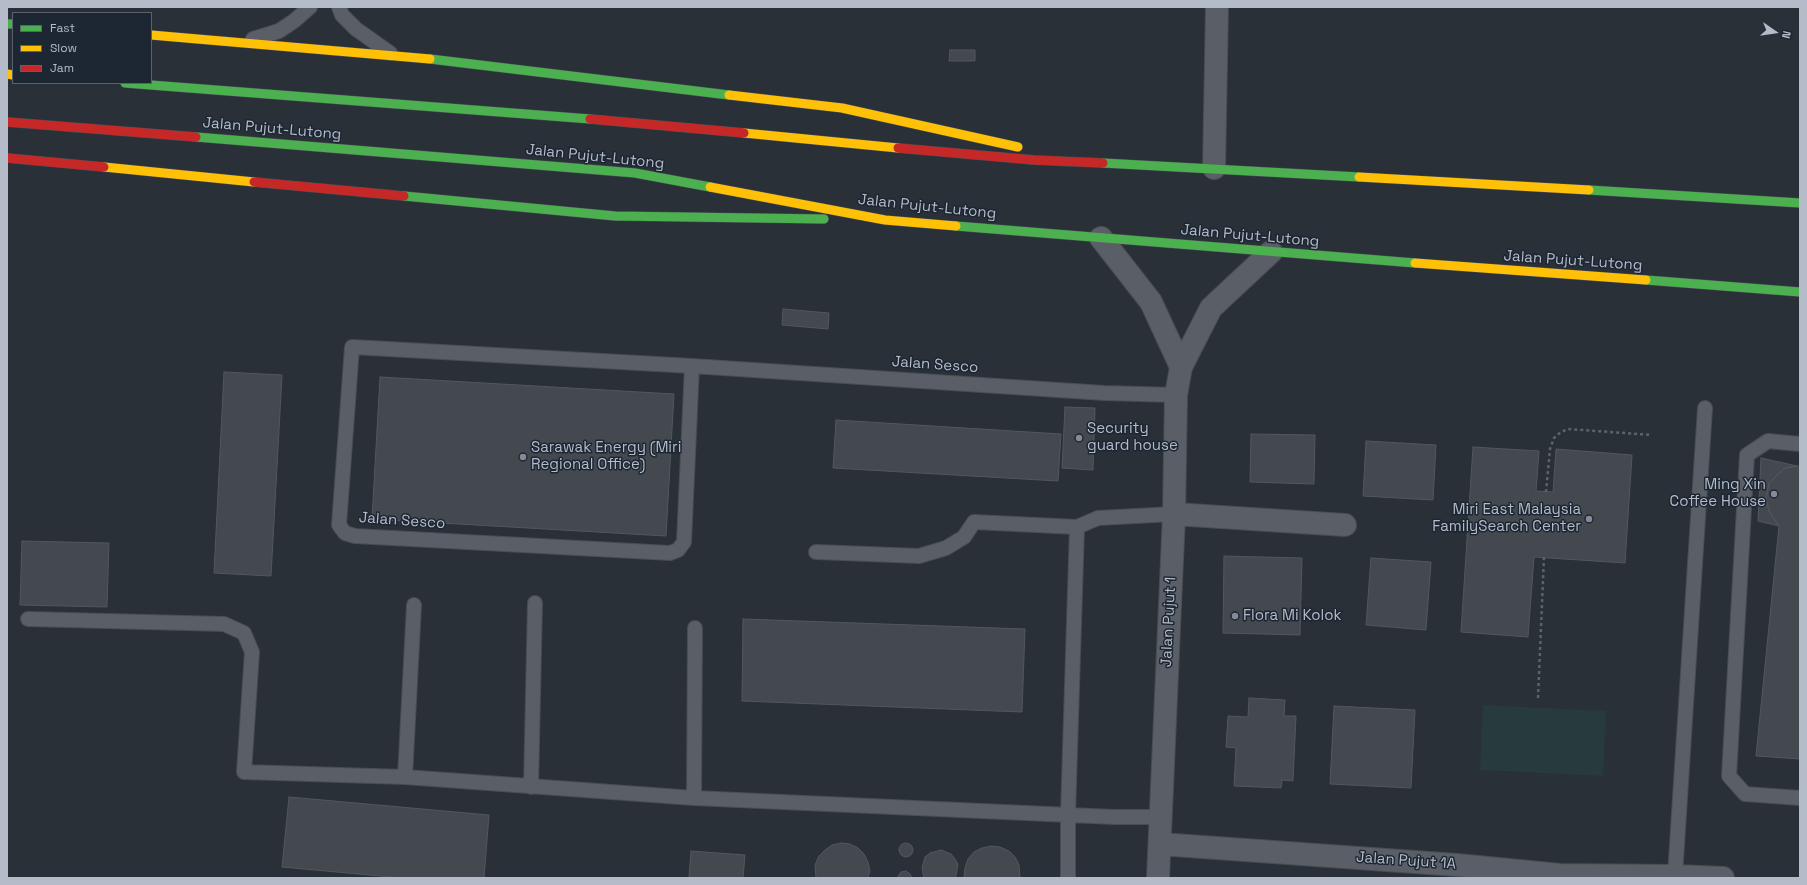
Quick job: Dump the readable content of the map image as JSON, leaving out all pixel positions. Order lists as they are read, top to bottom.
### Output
{
  "streets": {
    "highway": ["Jalan Pujut-Lutong"],
    "street": ["Jalan Pujut 1", "Jalan Pujut 1A"],
    "lane": ["Jalan Sesco"]
  },
  "crossings": [
    ["Jalan Pujut-Lutong", "Jalan Pujut 1"],
    ["Jalan Sesco", "Jalan Pujut 1"],
    ["Jalan Pujut 1", "Jalan Pujut 1A"]
  ],
  "places": [
    "Security guard house",
    "Sarawak Energy (Miri Regional Office)",
    "Ming Xin Coffee House",
    "Miri East Malaysia FamilySearch Center",
    "Flora Mi Kolok"
  ],
  "legend": ["Fast", "Slow", "Jam"],
  "north": "right"
}
